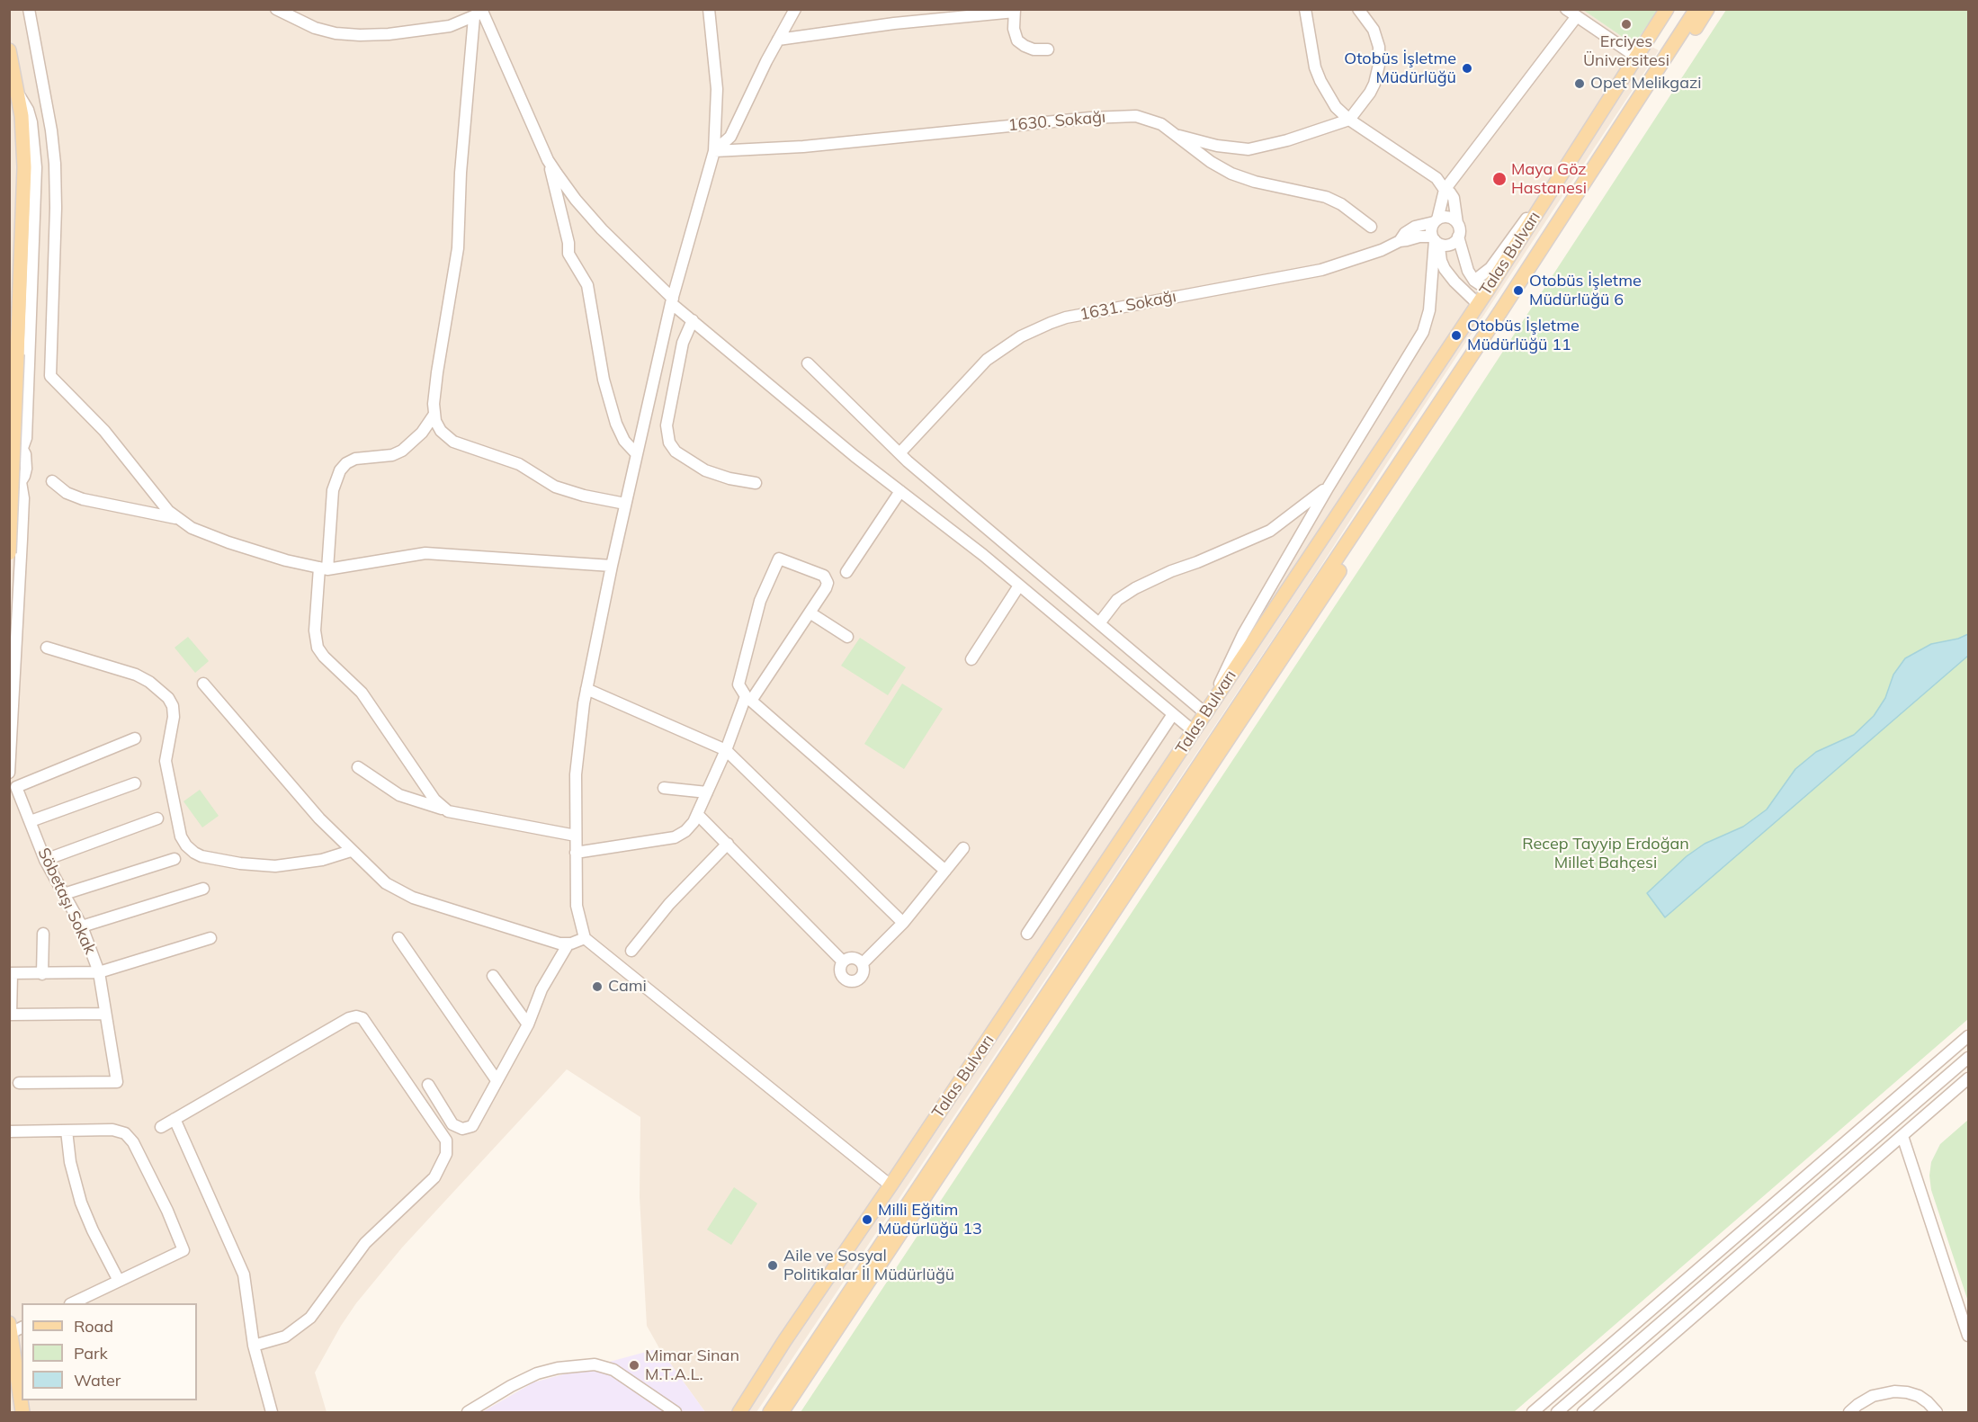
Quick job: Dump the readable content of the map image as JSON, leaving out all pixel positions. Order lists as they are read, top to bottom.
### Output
{
  "streets": {
    "main road": ["Talas Bulvarı"],
    "street": ["1630. Sokağı", "1631. Sokağı", "Söbetaşı Sokak"]
  },
  "parks": ["Recep Tayyip Erdoğan Millet Bahçesi"],
  "places": [
    "Erciyes Üniversitesi",
    "Otobüs İşletme Müdürlüğü",
    "Opet Melikgazi",
    "Maya Göz Hastanesi",
    "Otobüs İşletme Müdürlüğü 6",
    "Otobüs İşletme Müdürlüğü 11",
    "Cami",
    "Milli Eğitim Müdürlüğü 13",
    "Aile ve Sosyal Politikalar İl Müdürlüğü",
    "Mimar Sinan M.T.A.L."
  ],
  "legend": ["Road", "Park", "Water"]
}
